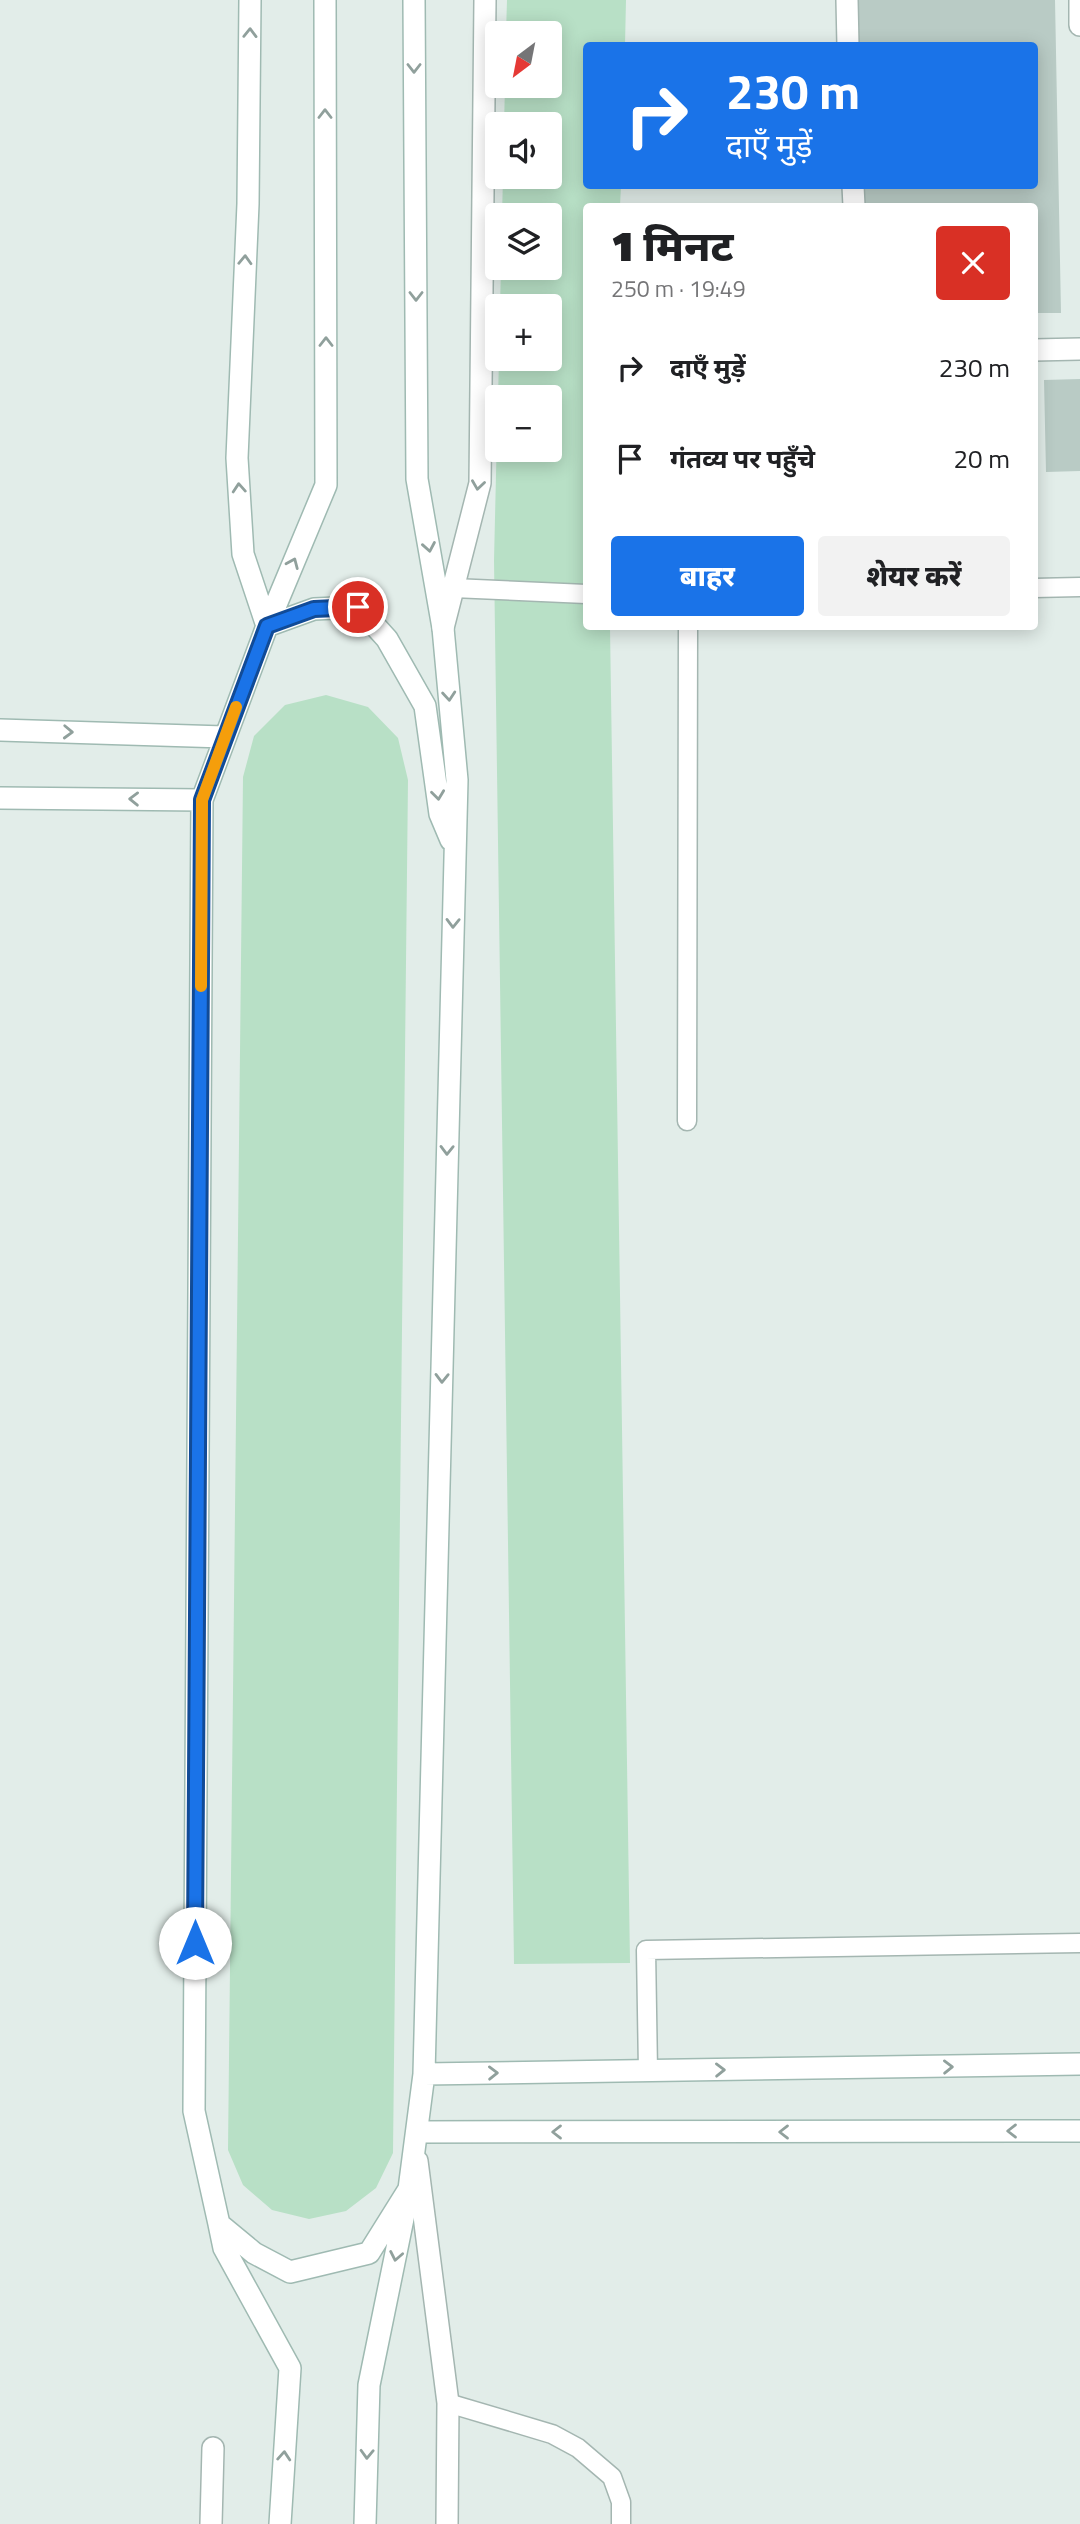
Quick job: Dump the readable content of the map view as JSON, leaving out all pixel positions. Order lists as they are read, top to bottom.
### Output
{
  "north": "bottom left",
  "page": {
    "map_buttons": ["+", "−"],
    "turn": ["230 m", "दाएँ मुड़ें"],
    "heading": ["1 मिनट", "250 m · 19:49"],
    "list": [
      {
        "name": "दाएँ मुड़ें",
        "value": "230 m"
      },
      {
        "name": "गंतव्य पर पहुँचे",
        "value": "20 m"
      }
    ],
    "buttons": ["बाहर", "शेयर करें"]
  }
}
